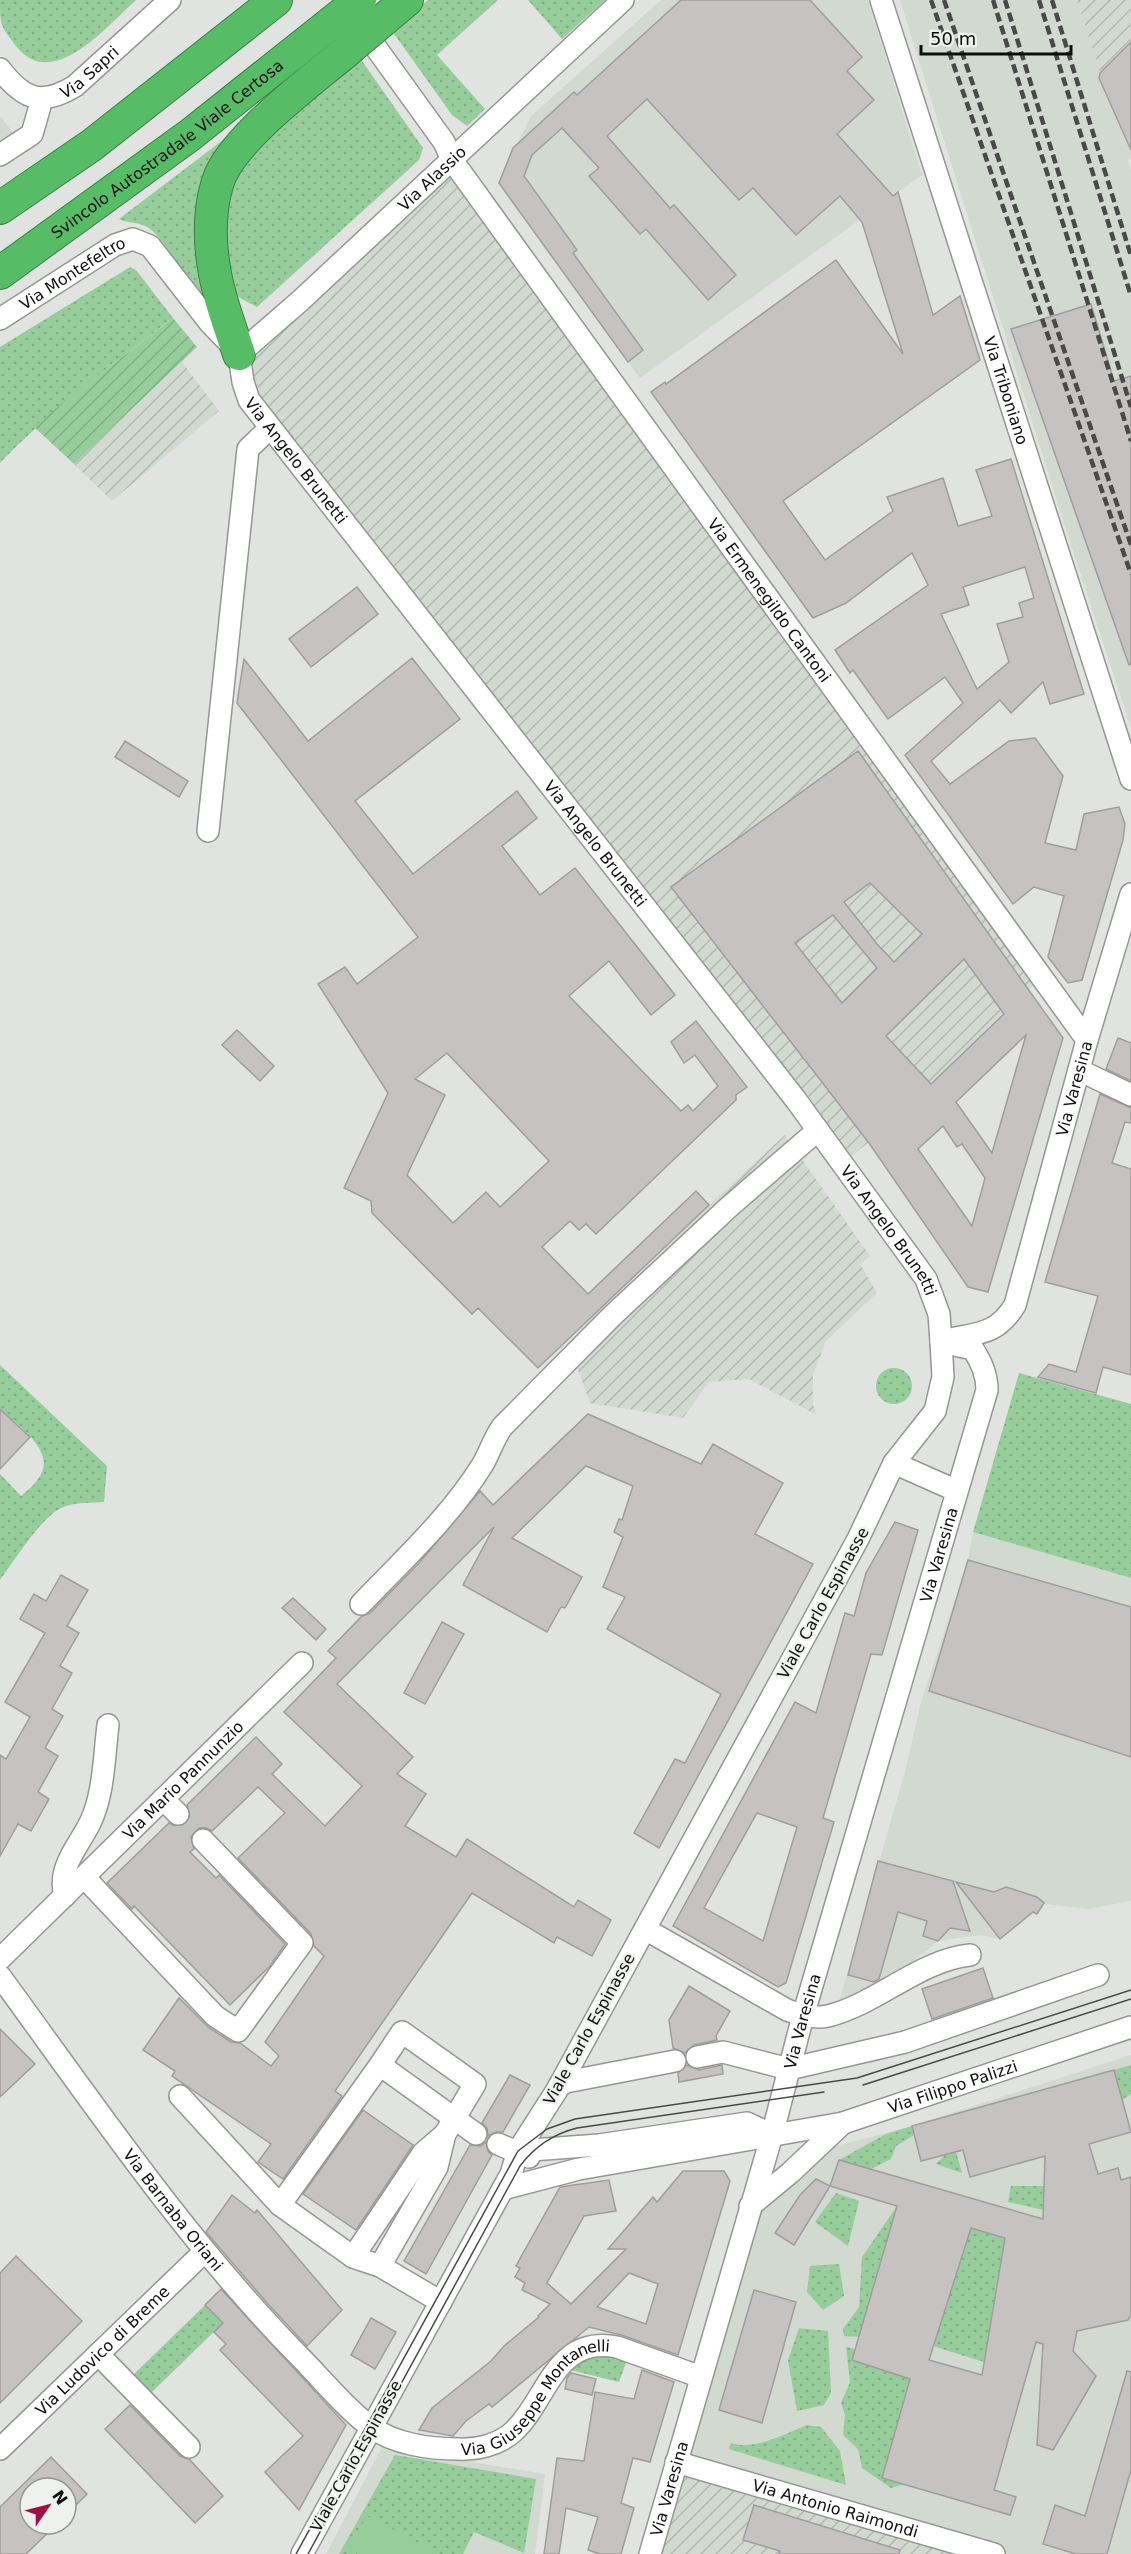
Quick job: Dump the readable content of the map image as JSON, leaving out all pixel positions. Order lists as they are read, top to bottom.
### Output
{
  "streets": {
    "highway": ["Svincolo Autostradale Viale Certosa"],
    "street": [
      "Via Sapri",
      "Via Alassio",
      "Via Montefeltro",
      "Via Triboniano",
      "Via Angelo Brunetti",
      "Via Ermenegildo Cantoni",
      "Via Varesina",
      "Viale Carlo Espinasse",
      "Via Mario Pannunzio",
      "Via Filippo Palizzi",
      "Via Barnaba Oriani",
      "Via Ludovico di Breme",
      "Via Giuseppe Montanelli",
      "Via Antonio Raimondi"
    ]
  },
  "crossings": [
    ["Via Alassio", "Via Montefeltro"],
    ["Via Alassio", "Via Angelo Brunetti"],
    ["Via Alassio", "Via Ermenegildo Cantoni"],
    ["Via Montefeltro", "Via Angelo Brunetti"],
    ["Via Angelo Brunetti", "Via Varesina"],
    ["Via Angelo Brunetti", "Viale Carlo Espinasse"],
    ["Via Ermenegildo Cantoni", "Via Varesina"],
    ["Via Varesina", "Via Filippo Palizzi"],
    ["Via Varesina", "Via Giuseppe Montanelli"],
    ["Via Varesina", "Via Antonio Raimondi"],
    ["Viale Carlo Espinasse", "Via Filippo Palizzi"],
    ["Viale Carlo Espinasse", "Via Barnaba Oriani"],
    ["Viale Carlo Espinasse", "Via Giuseppe Montanelli"],
    ["Via Barnaba Oriani", "Via Ludovico di Breme"],
    ["Via Barnaba Oriani", "Via Giuseppe Montanelli"]
  ],
  "scale_bar": "50 m",
  "north": "top right"
}
